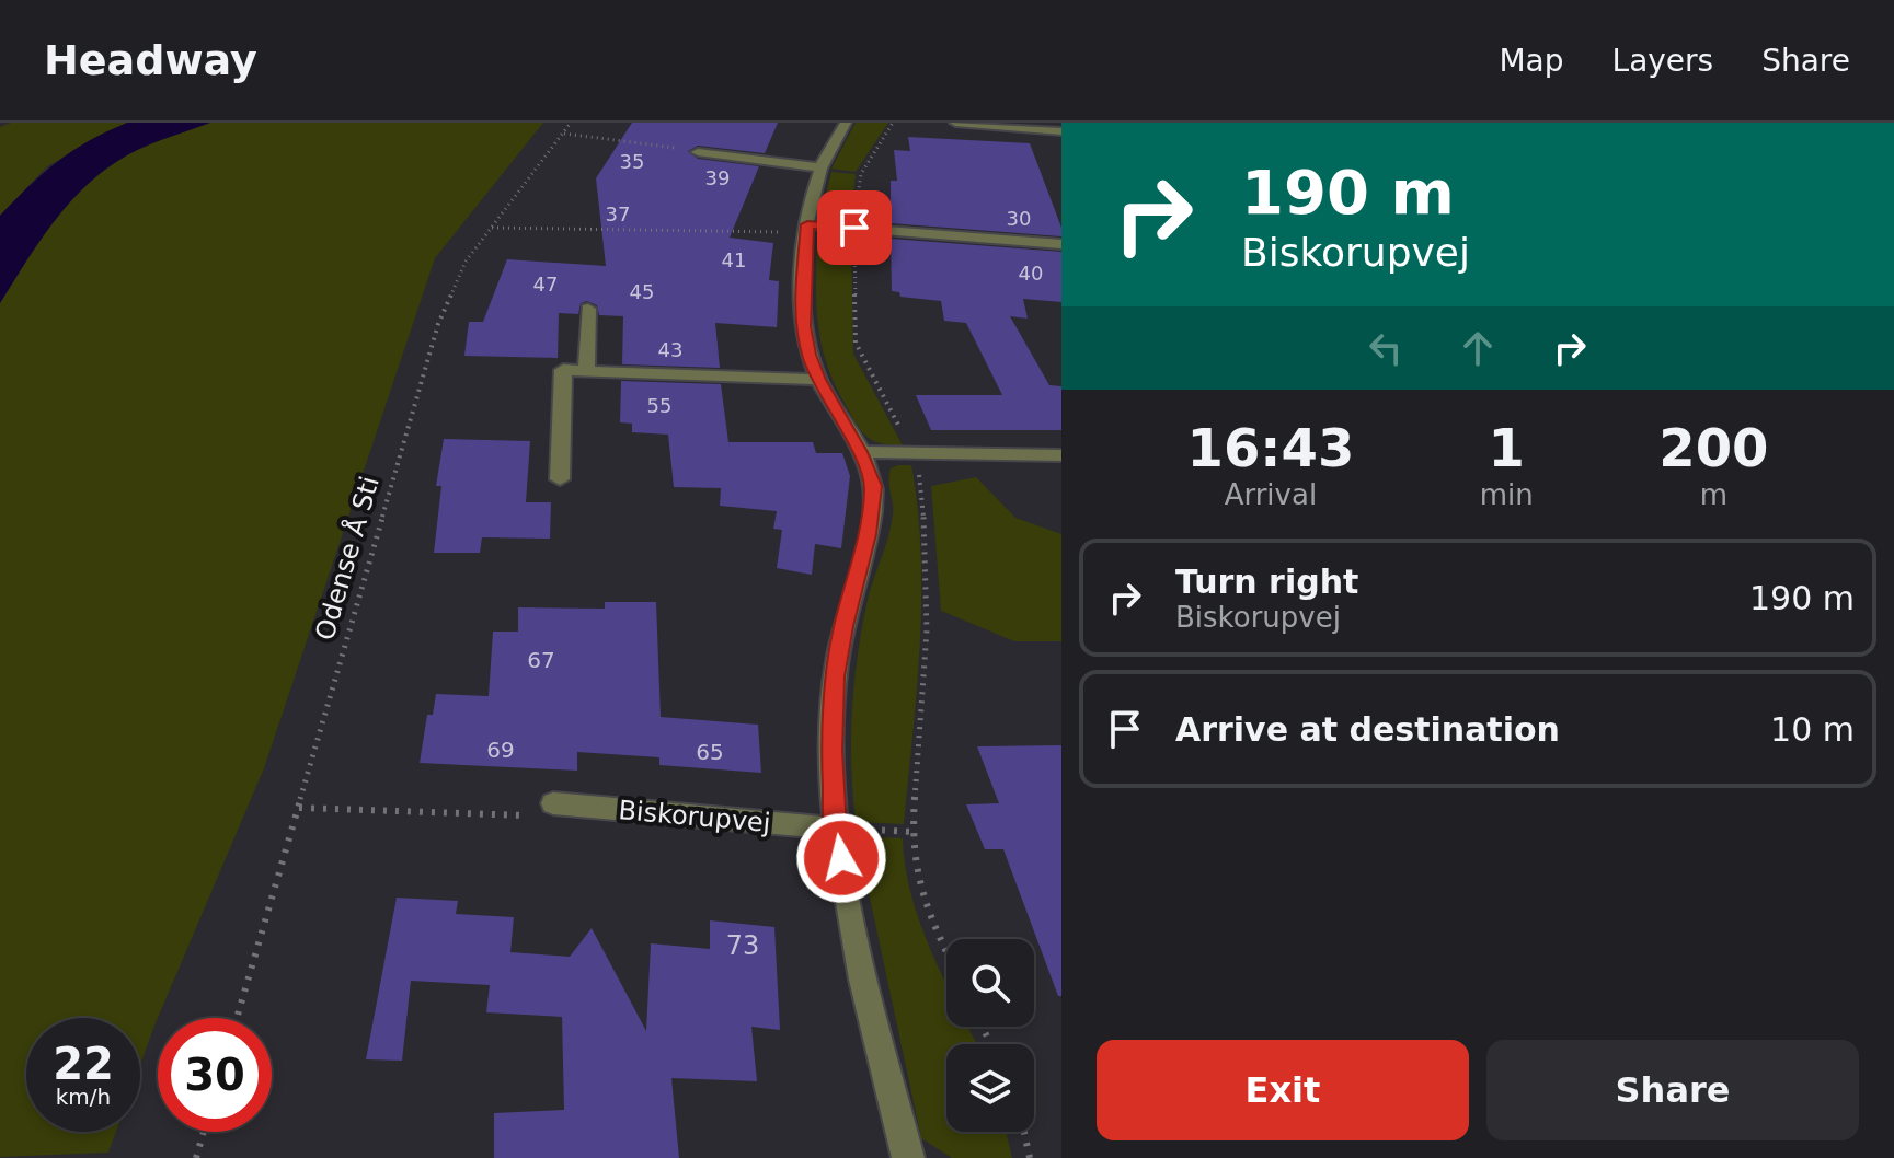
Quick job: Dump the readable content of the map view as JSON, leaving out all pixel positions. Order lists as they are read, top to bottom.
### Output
{
  "streets": {
    "street": ["Biskorupvej"],
    "path": ["Odense Å Sti"]
  },
  "house_numbers": [
    "35",
    "39",
    "37",
    "30",
    "41",
    "40",
    "47",
    "45",
    "43",
    "55",
    "67",
    "69",
    "65",
    "73"
  ],
  "page": {
    "header": "Headway",
    "nav": ["Map", "Layers", "Share"],
    "turn": ["190 m", "Biskorupvej"],
    "eta": [
      "16:43",
      "Arrival",
      "1",
      "min",
      "200",
      "m"
    ],
    "list": [
      {
        "name": "Turn right",
        "note": "Biskorupvej",
        "value": "190 m"
      },
      {
        "name": "Arrive at destination",
        "value": "10 m"
      }
    ],
    "speed": "22 km/h",
    "limit": "30",
    "buttons": ["Exit", "Share"]
  }
}
